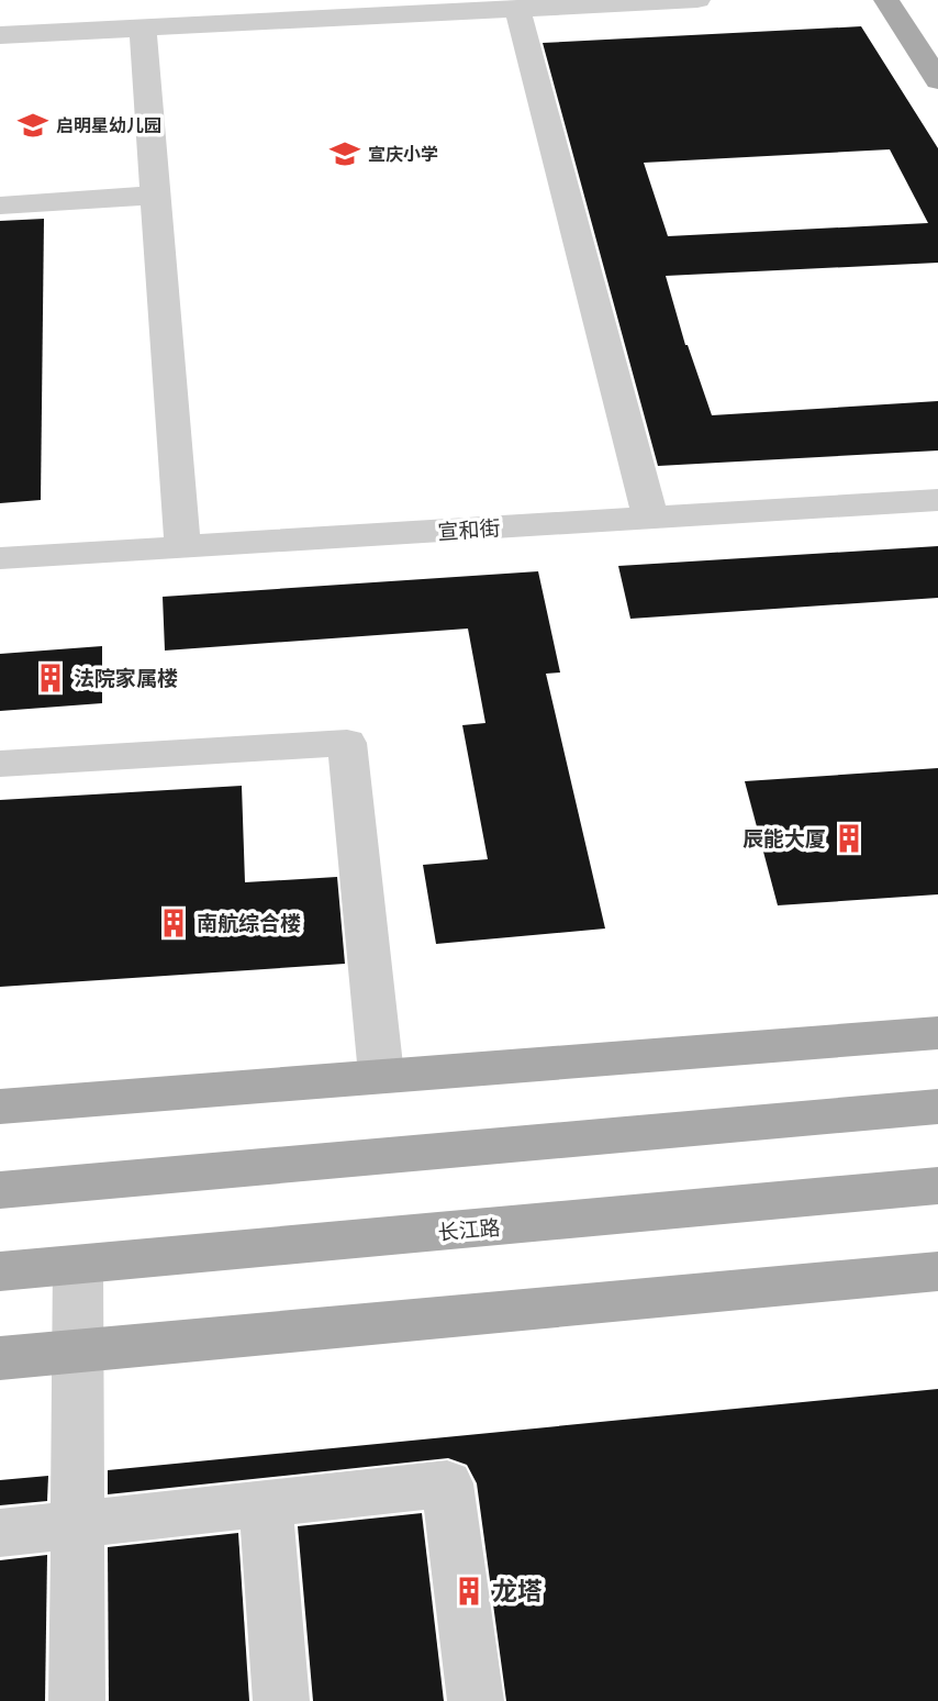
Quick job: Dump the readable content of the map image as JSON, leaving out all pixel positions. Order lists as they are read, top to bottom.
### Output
{
  "streets": {
    "main road": ["长江路"],
    "street": ["宣和街"]
  },
  "places": {
    "school or university": ["启明星幼儿园", "宣庆小学"],
    "building": [
      "法院家属楼",
      "辰能大厦",
      "南航综合楼",
      "龙塔"
    ]
  }
}
